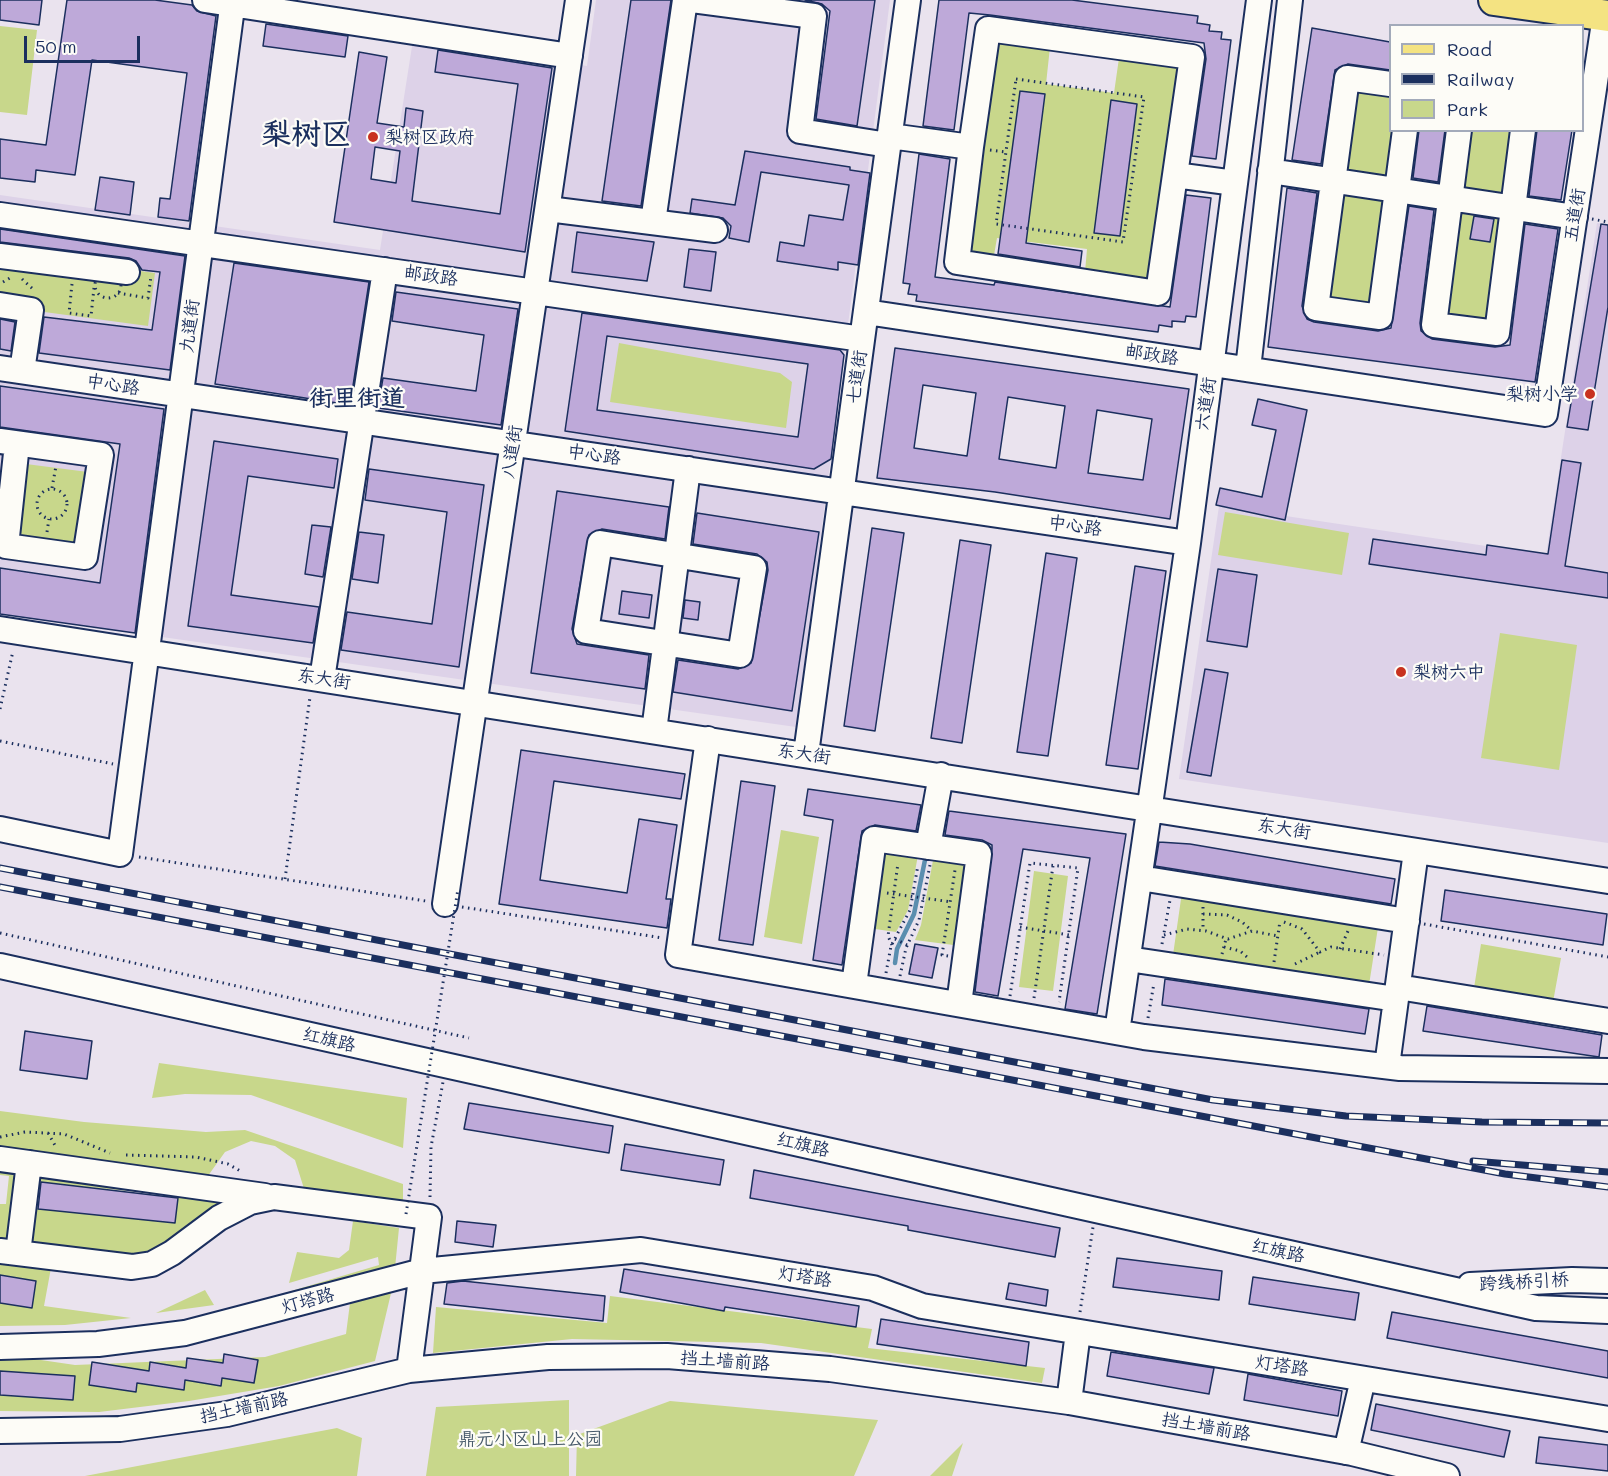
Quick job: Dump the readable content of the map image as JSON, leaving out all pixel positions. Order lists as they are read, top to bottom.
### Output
{
  "streets": {
    "street": [
      "五道街",
      "邮政路",
      "九道街",
      "七道街",
      "中心路",
      "六道街",
      "八道街",
      "东大街",
      "红旗路",
      "灯塔路",
      "跨线桥引桥",
      "挡土墙前路"
    ]
  },
  "crossings": [
    ["五道街", "邮政路"],
    ["邮政路", "九道街"],
    ["邮政路", "七道街"],
    ["邮政路", "六道街"],
    ["邮政路", "八道街"],
    ["九道街", "中心路"],
    ["九道街", "东大街"],
    ["七道街", "中心路"],
    ["七道街", "东大街"],
    ["中心路", "六道街"],
    ["中心路", "八道街"],
    ["六道街", "东大街"],
    ["八道街", "东大街"],
    ["红旗路", "跨线桥引桥"]
  ],
  "districts": ["梨树区", "街里街道"],
  "parks": ["鼎元小区山上公园"],
  "places": ["梨树区政府", "梨树小学", "梨树六中"],
  "legend": ["Road", "Railway", "Park"],
  "scale_bar": "50 m"
}
